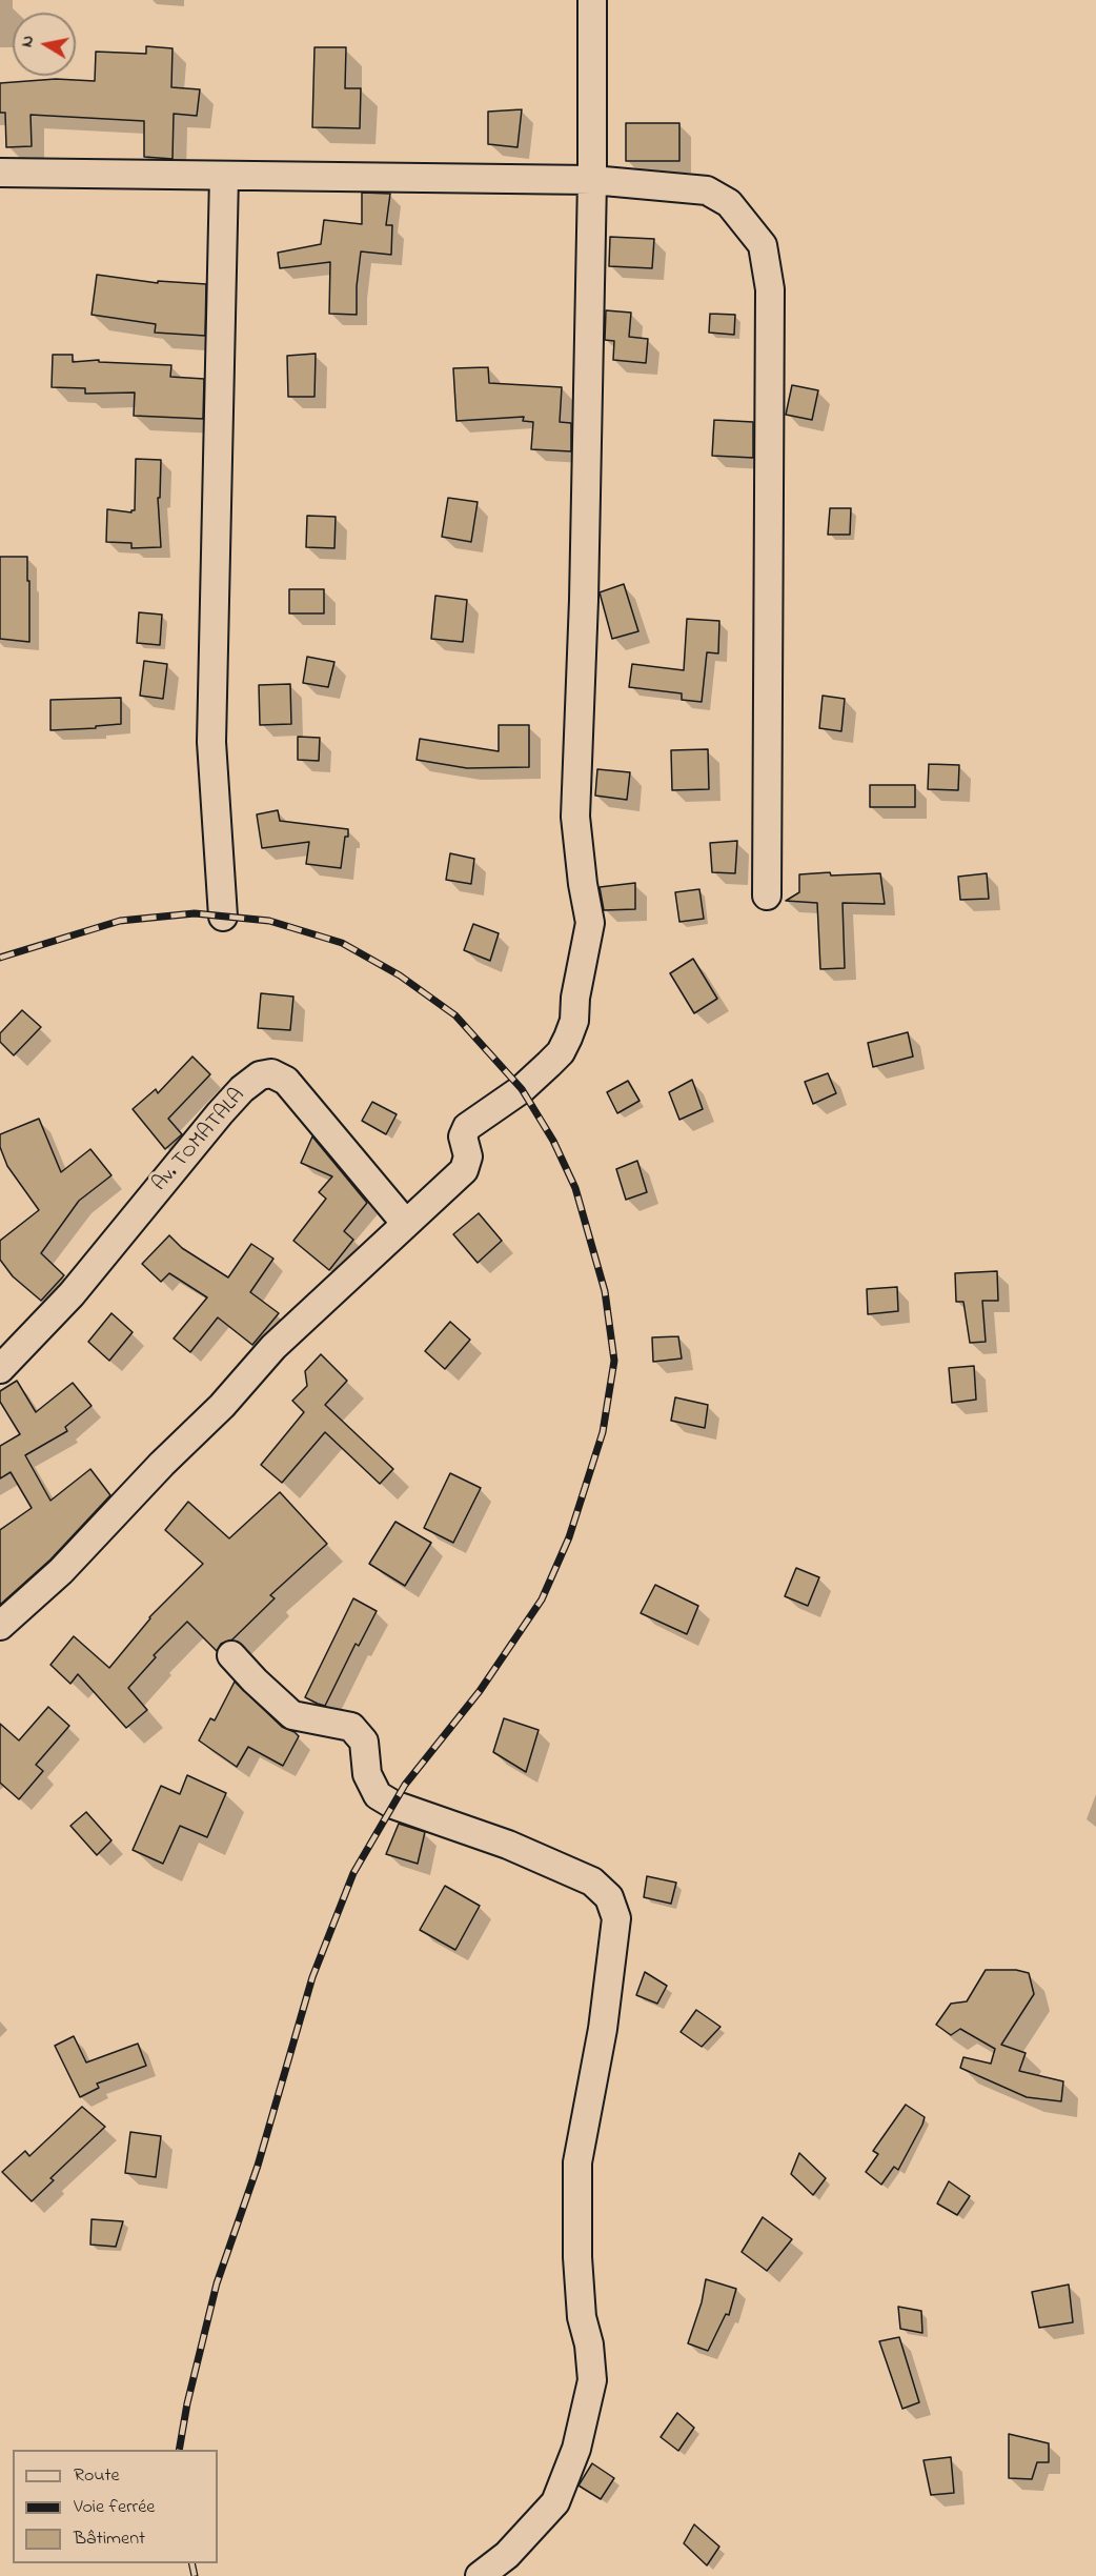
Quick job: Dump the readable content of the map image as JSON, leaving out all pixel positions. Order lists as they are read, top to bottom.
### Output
{
  "streets": {
    "street": ["Av. TOMATALA"]
  },
  "legend": ["Route", "Voie ferrée", "Bâtiment"],
  "north": "left"
}
